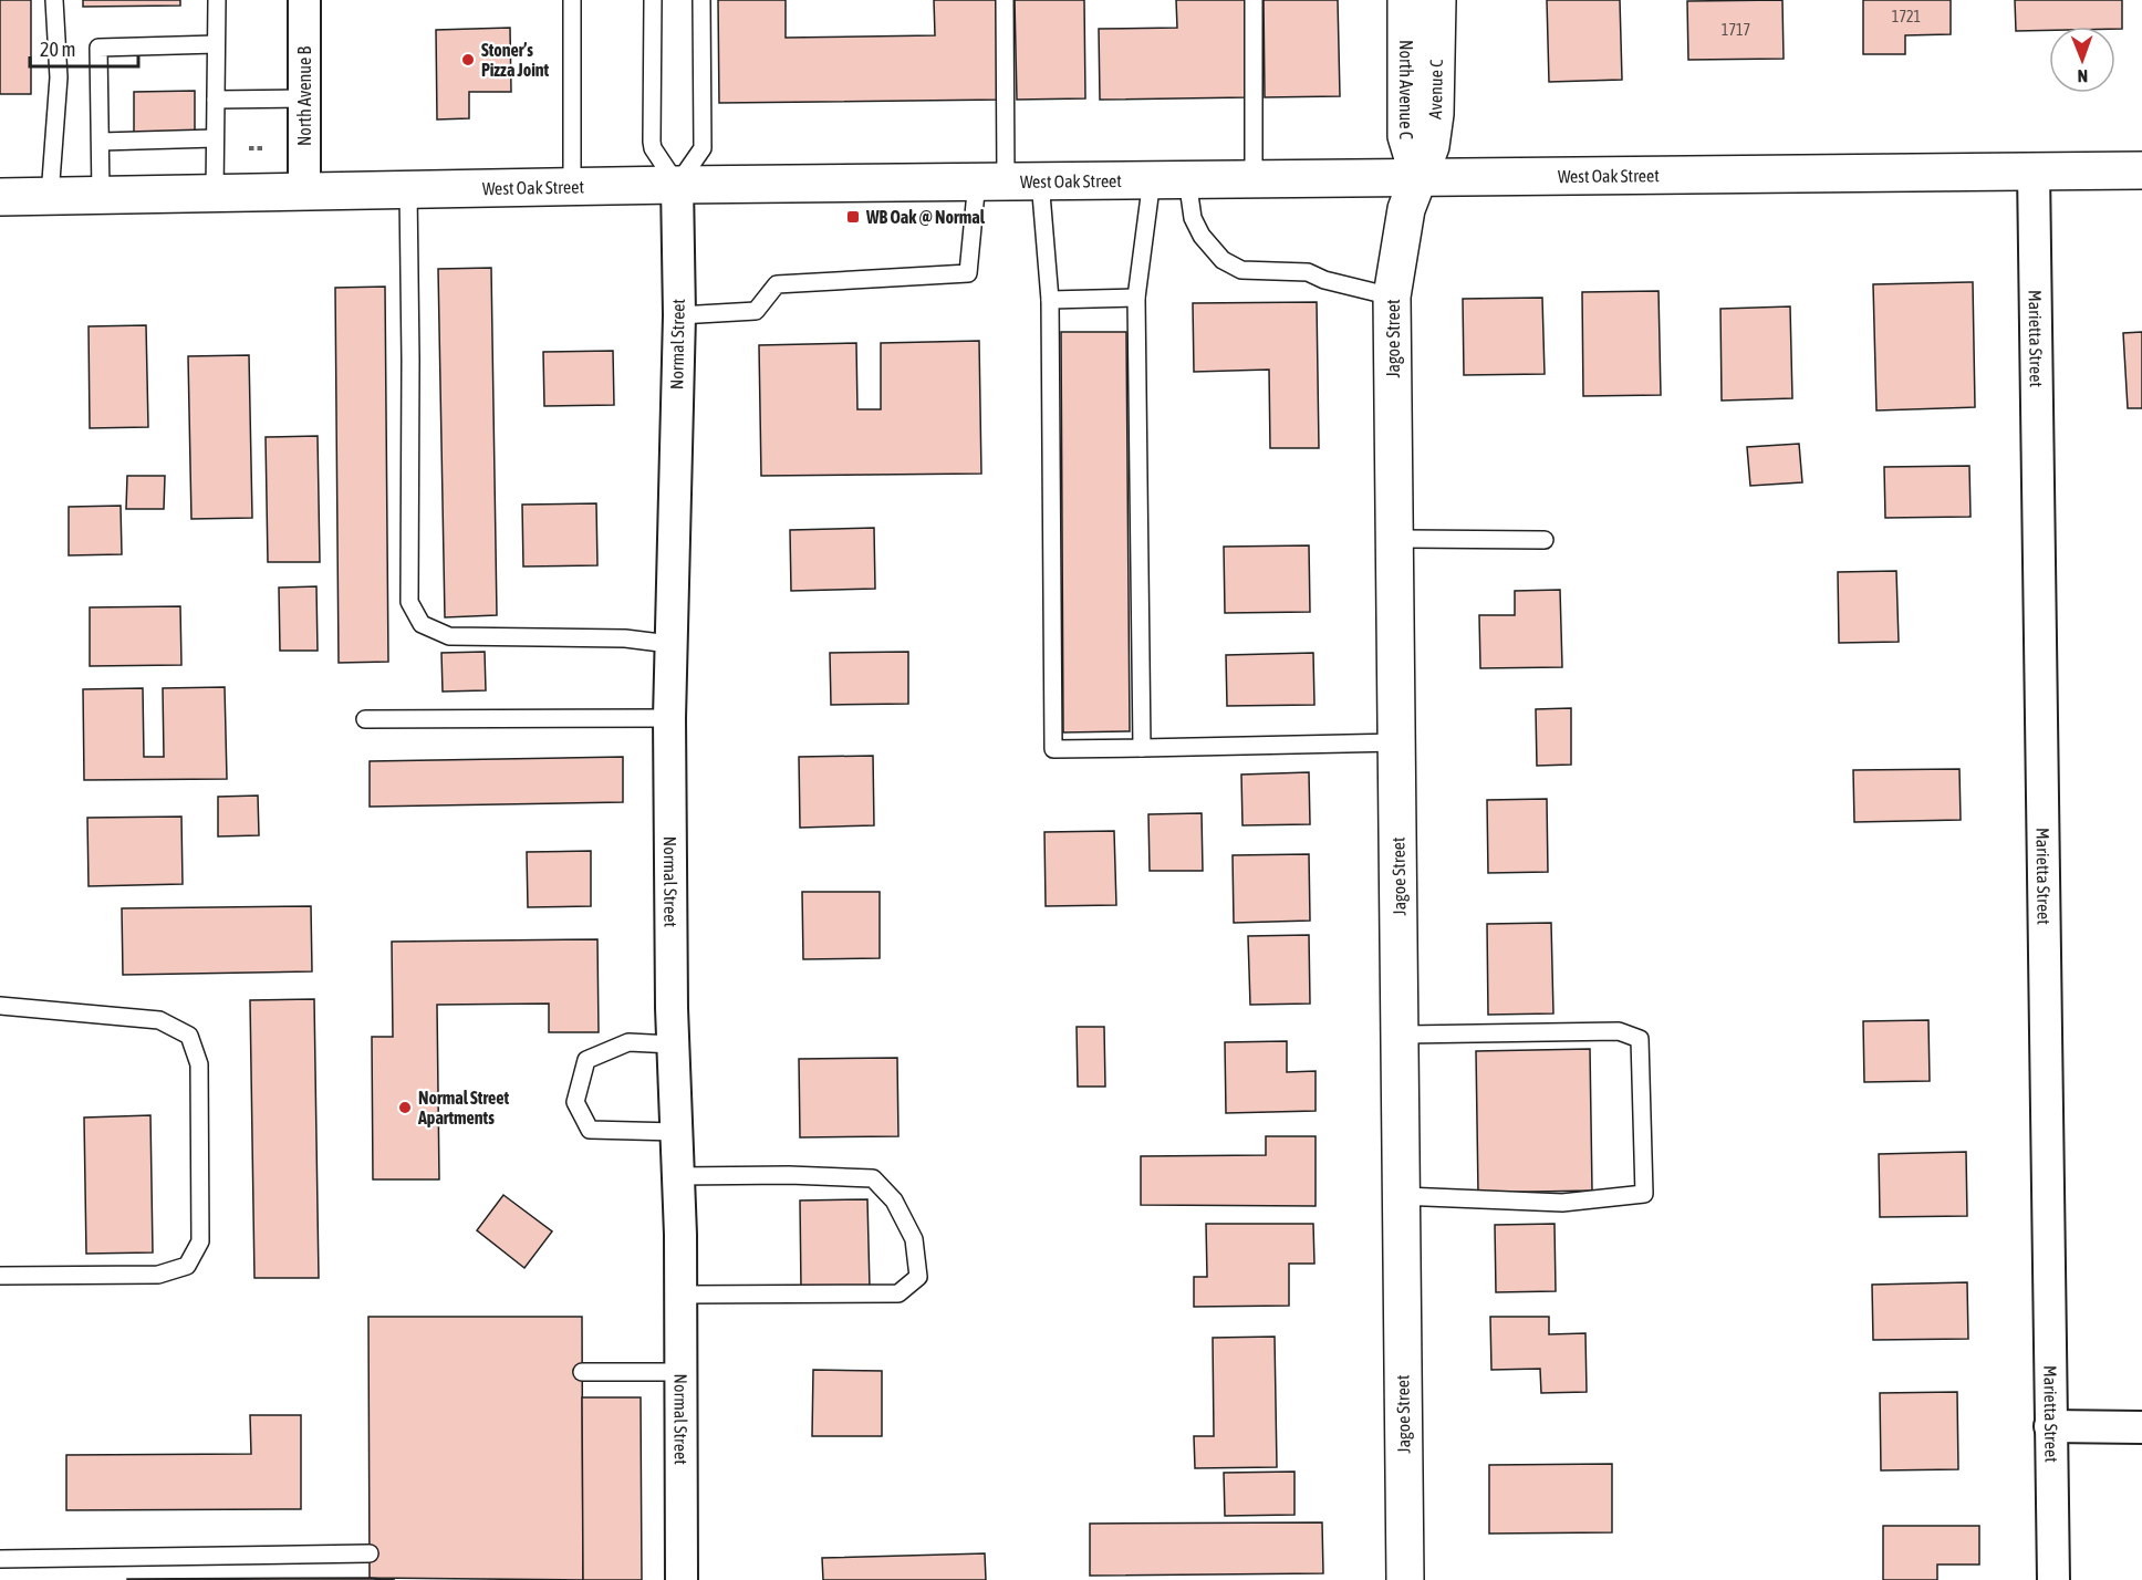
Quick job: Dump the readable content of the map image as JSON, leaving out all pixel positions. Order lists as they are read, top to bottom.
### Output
{
  "streets": {
    "main road": [
      "North Avenue C",
      "Avenue C",
      "West Oak Street",
      "Jagoe Street"
    ],
    "street": ["North Avenue B", "Marietta Street", "Normal Street"]
  },
  "crossings": [
    ["North Avenue C", "Avenue C"],
    ["North Avenue C", "West Oak Street"],
    ["North Avenue C", "Jagoe Street"],
    ["Avenue C", "West Oak Street"],
    ["Avenue C", "Jagoe Street"],
    ["North Avenue B", "West Oak Street"],
    ["West Oak Street", "Marietta Street"],
    ["West Oak Street", "Jagoe Street"],
    ["West Oak Street", "Normal Street"]
  ],
  "places": {
    "other": ["Stoner’s Pizza Joint", "Normal Street Apartments"],
    "transit": ["WB Oak @ Normal"]
  },
  "house_numbers": ["1721", "1717"],
  "scale_bar": "20 m",
  "north": "bottom"
}
